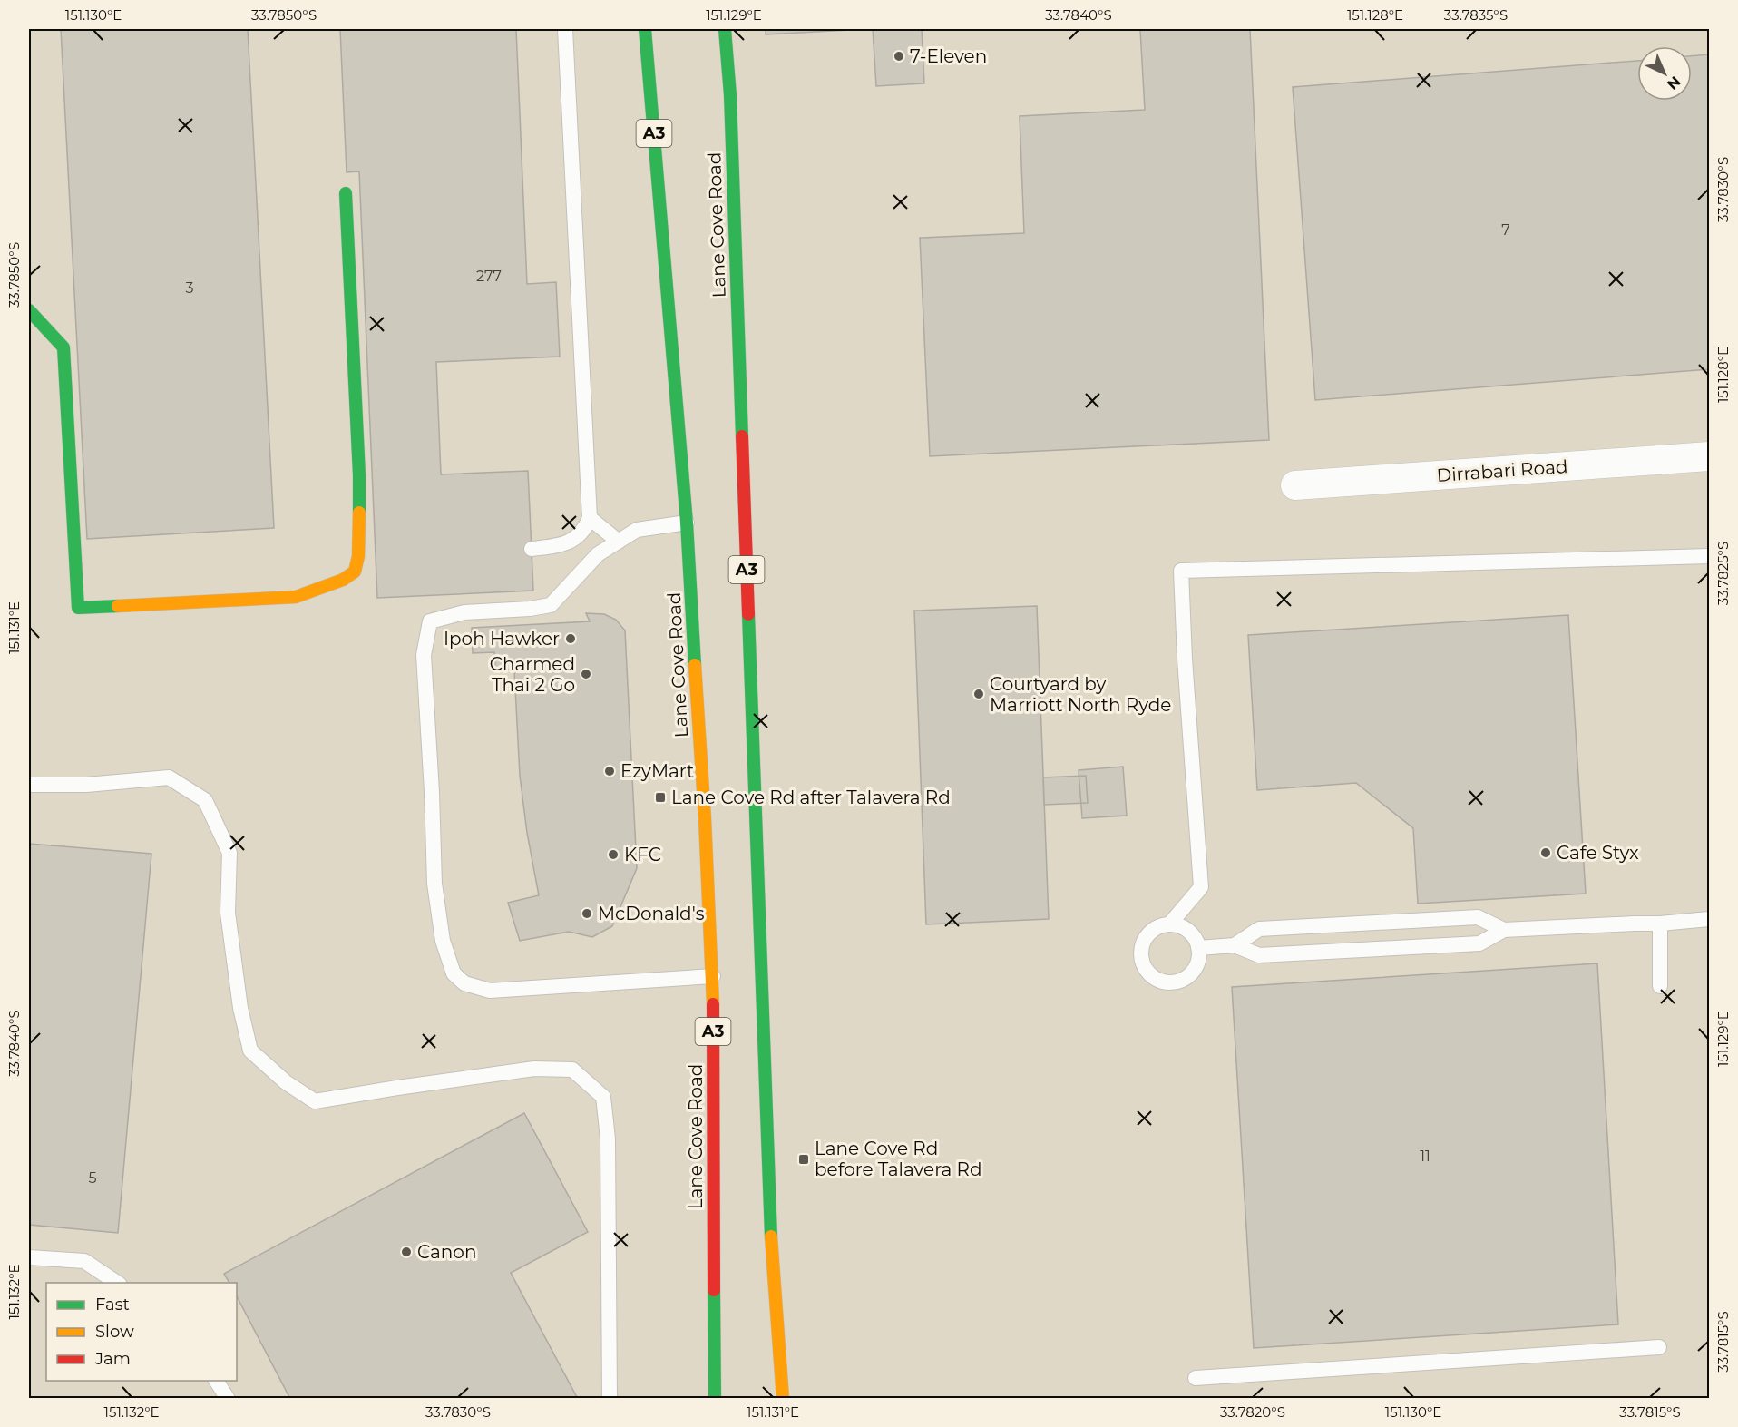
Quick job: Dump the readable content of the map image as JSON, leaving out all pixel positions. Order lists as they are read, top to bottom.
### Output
{
  "streets": {
    "main road": ["A3", "Lane Cove Road"],
    "street": ["Dirrabari Road"]
  },
  "places": {
    "other": [
      "7-Eleven",
      "Ipoh Hawker",
      "Charmed Thai 2 Go",
      "Courtyard by Marriott North Ryde",
      "EzyMart",
      "Cafe Styx",
      "KFC",
      "McDonald's",
      "Canon"
    ],
    "transit": ["Lane Cove Rd after Talavera Rd", "Lane Cove Rd before Talavera Rd"]
  },
  "house_numbers": [
    "7",
    "277",
    "3",
    "11",
    "5"
  ],
  "legend": ["Fast", "Slow", "Jam"],
  "north": "bottom right",
  "coordinates": [
    "151.130°E",
    "33.7850°S",
    "151.129°E",
    "33.7840°S",
    "151.128°E",
    "33.7835°S",
    "33.7830°S",
    "33.7825°S",
    "151.131°E",
    "151.132°E",
    "33.7815°S",
    "33.7820°S"
  ]
}
